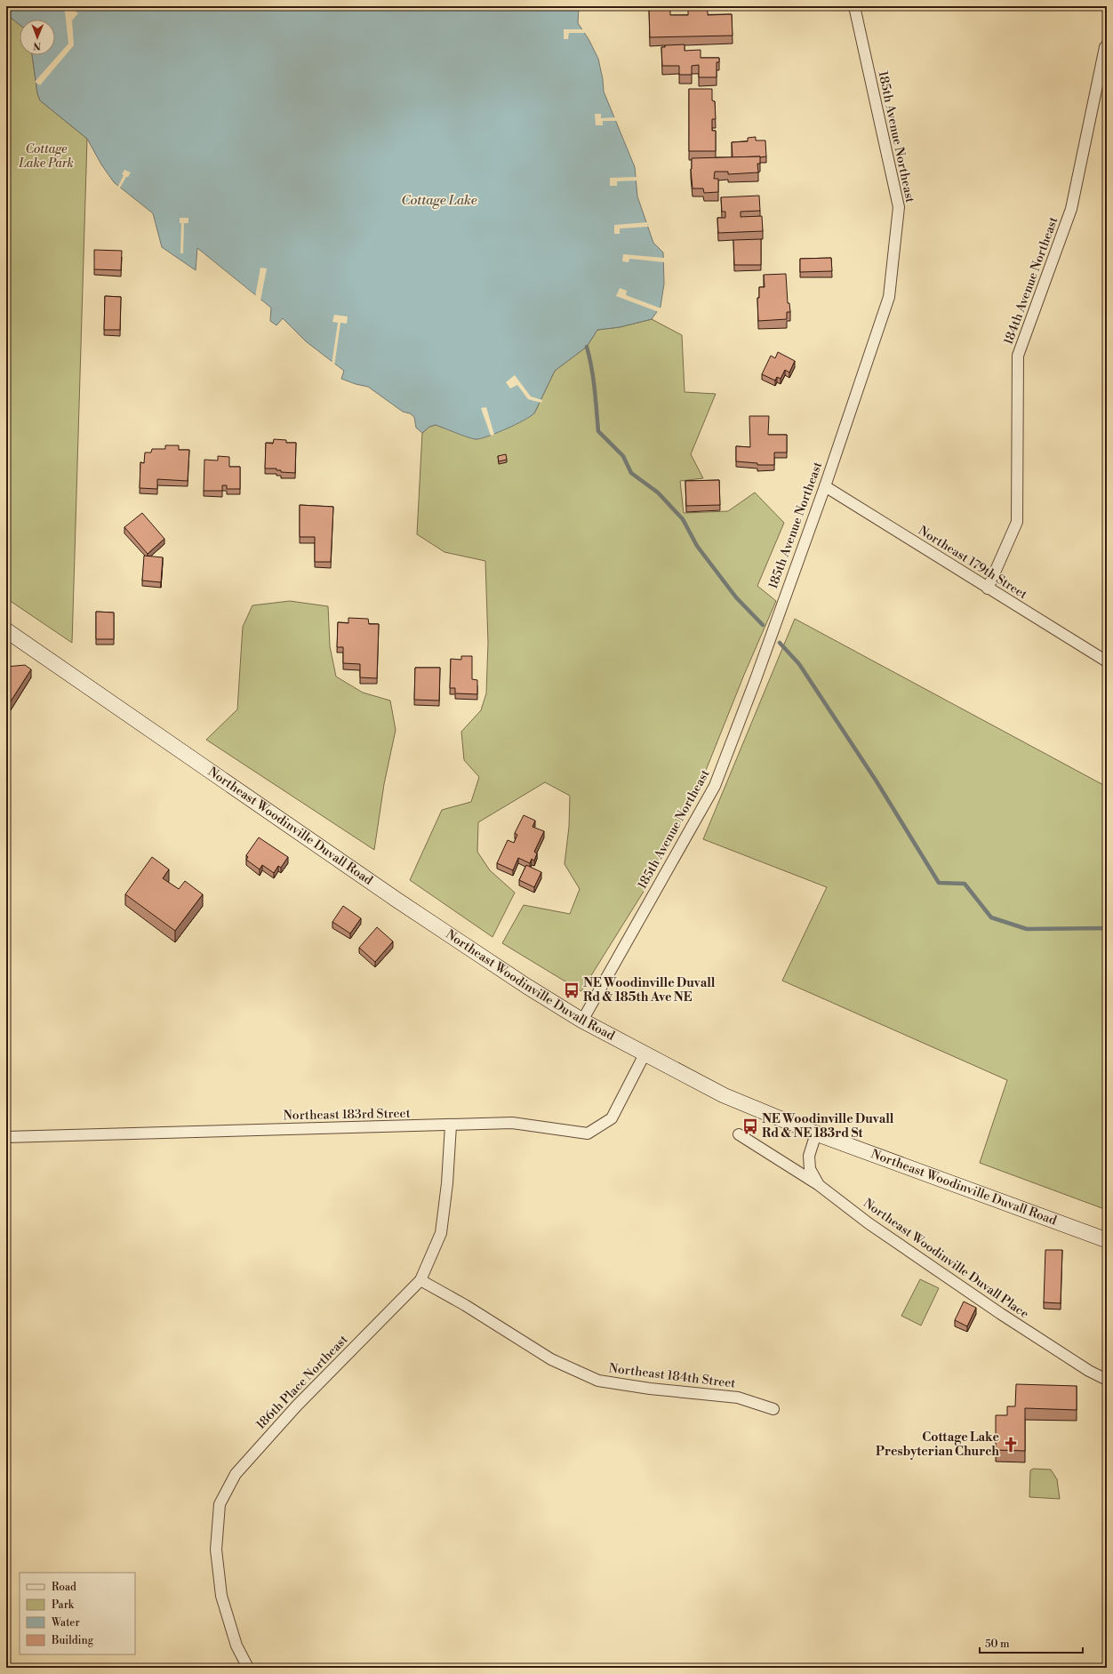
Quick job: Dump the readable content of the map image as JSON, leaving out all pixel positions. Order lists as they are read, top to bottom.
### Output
{
  "streets": {
    "main road": ["Northeast Woodinville Duvall Road"],
    "street": [
      "185th Avenue Northeast",
      "184th Avenue Northeast",
      "Northeast 179th Street",
      "Northeast 183rd Street",
      "Northeast Woodinville Duvall Place",
      "Northeast 184th Street",
      "186th Place Northeast"
    ]
  },
  "crossings": [
    ["185th Avenue Northeast", "Northeast 179th Street"],
    ["185th Avenue Northeast", "Northeast Woodinville Duvall Road"],
    ["184th Avenue Northeast", "Northeast 179th Street"],
    ["Northeast Woodinville Duvall Road", "Northeast 183rd Street"],
    ["Northeast Woodinville Duvall Road", "Northeast Woodinville Duvall Place"],
    ["Northeast 183rd Street", "186th Place Northeast"],
    ["Northeast 184th Street", "186th Place Northeast"]
  ],
  "water": ["Cottage Lake"],
  "parks": ["Cottage Lake Park"],
  "places": {
    "bus stop": ["NE Woodinville Duvall Rd & 185th Ave NE", "NE Woodinville Duvall Rd & NE 183rd St"],
    "church": ["Cottage Lake Presbyterian Church"]
  },
  "legend": [
    "Road",
    "Park",
    "Water",
    "Building"
  ],
  "scale_bar": "50 m",
  "north": "bottom"
}
